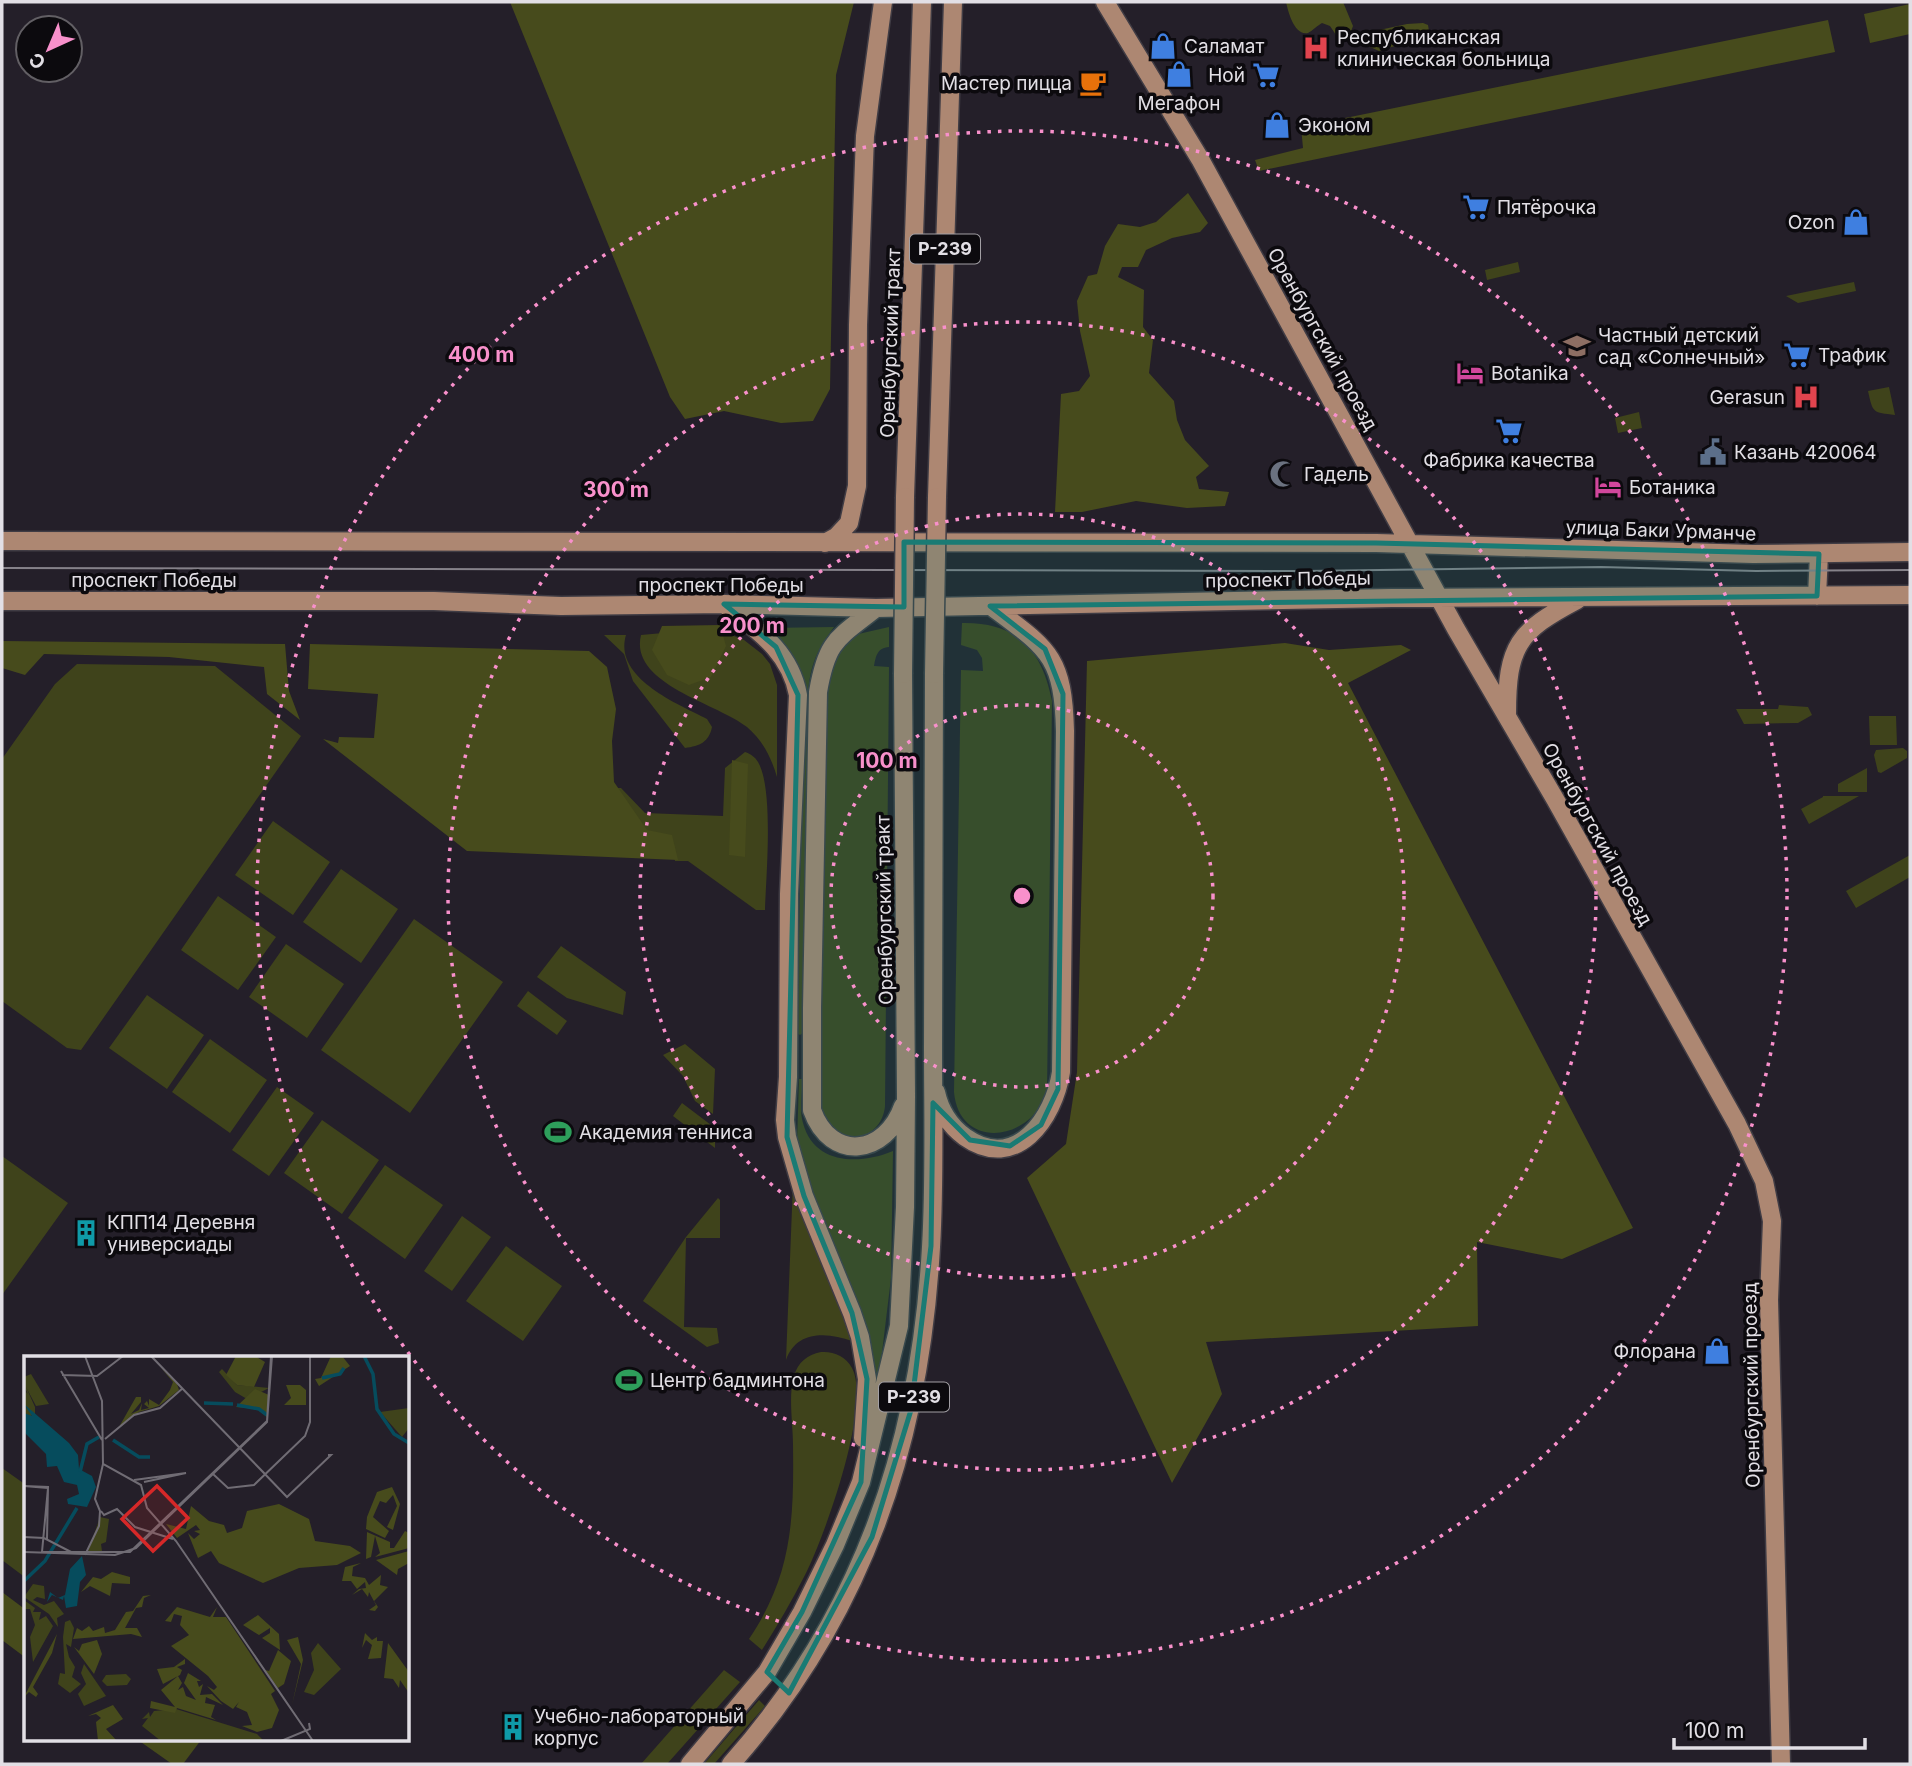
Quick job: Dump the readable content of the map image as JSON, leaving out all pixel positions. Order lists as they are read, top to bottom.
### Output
{
  "streets": {
    "main road": [
      "Р-239",
      "Оренбургский проезд",
      "Оренбургский тракт",
      "улица Баки Урманче",
      "проспект Победы"
    ]
  },
  "crossings": [
    ["Оренбургский проезд", "улица Баки Урманче"],
    ["Оренбургский проезд", "проспект Победы"],
    ["улица Баки Урманче", "проспект Победы"]
  ],
  "places": {
    "shop": [
      "Саламат",
      "Мегафон",
      "Эконом",
      "Ozon",
      "Флорана"
    ],
    "hospital": ["Республиканская клиническая больница", "Gerasun"],
    "supermarket": [
      "Ной",
      "Пятёрочка",
      "Трафик",
      "Фабрика качества"
    ],
    "cafe": ["Мастер пицца"],
    "school or university": ["Частный детский сад «Солнечный»"],
    "hotel": ["Botanika", "Ботаника"],
    "public building": ["Казань 420064"],
    "mosque": ["Гадель"],
    "sports": ["Академия тенниса", "Центр бадминтона"],
    "building": ["КПП14 Деревня универсиады", "Учебно-лабораторный корпус"]
  },
  "scale_bar": "100 m",
  "north": "bottom left",
  "rings": [
    "400 m",
    "300 m",
    "200 m",
    "100 m"
  ]
}
